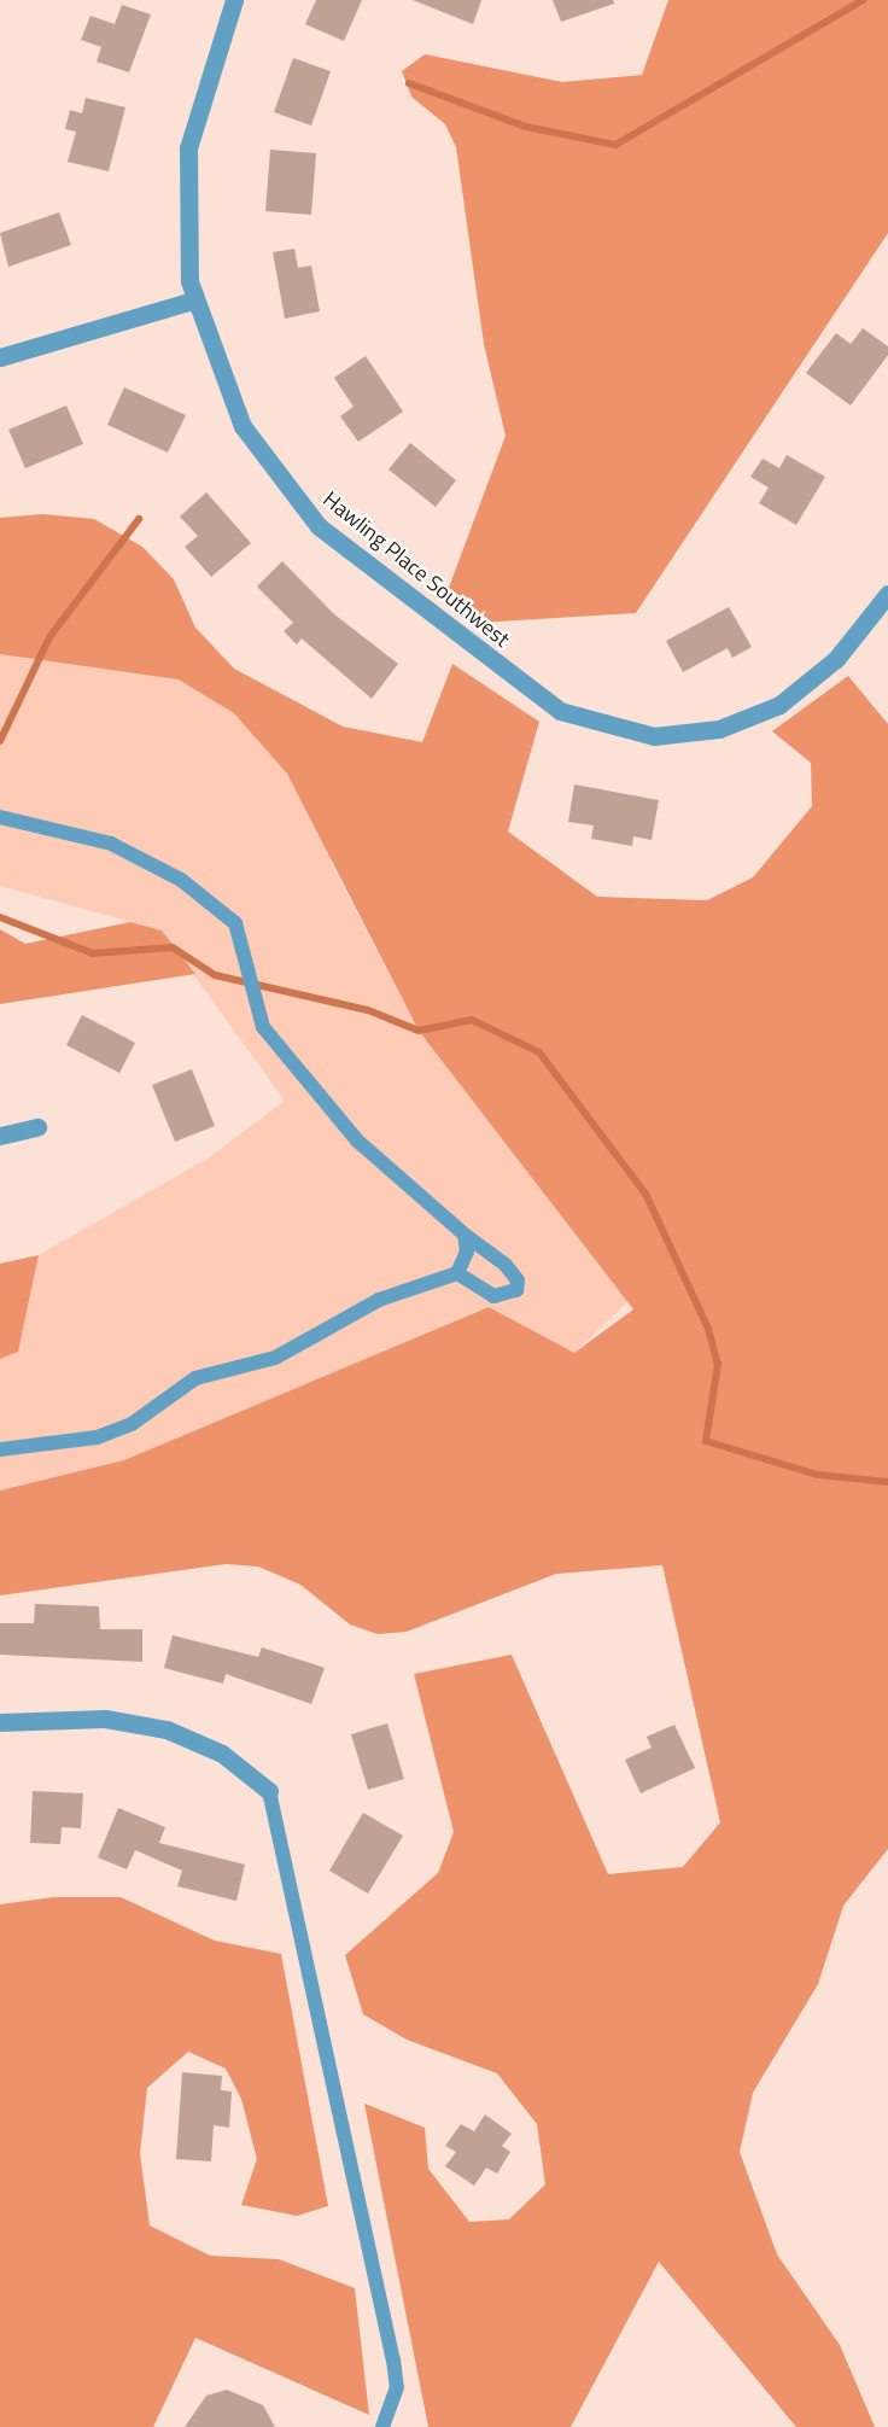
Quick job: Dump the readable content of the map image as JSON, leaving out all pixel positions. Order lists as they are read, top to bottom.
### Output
{
  "streets": {
    "street": ["Hawling Place Southwest"]
  }
}
